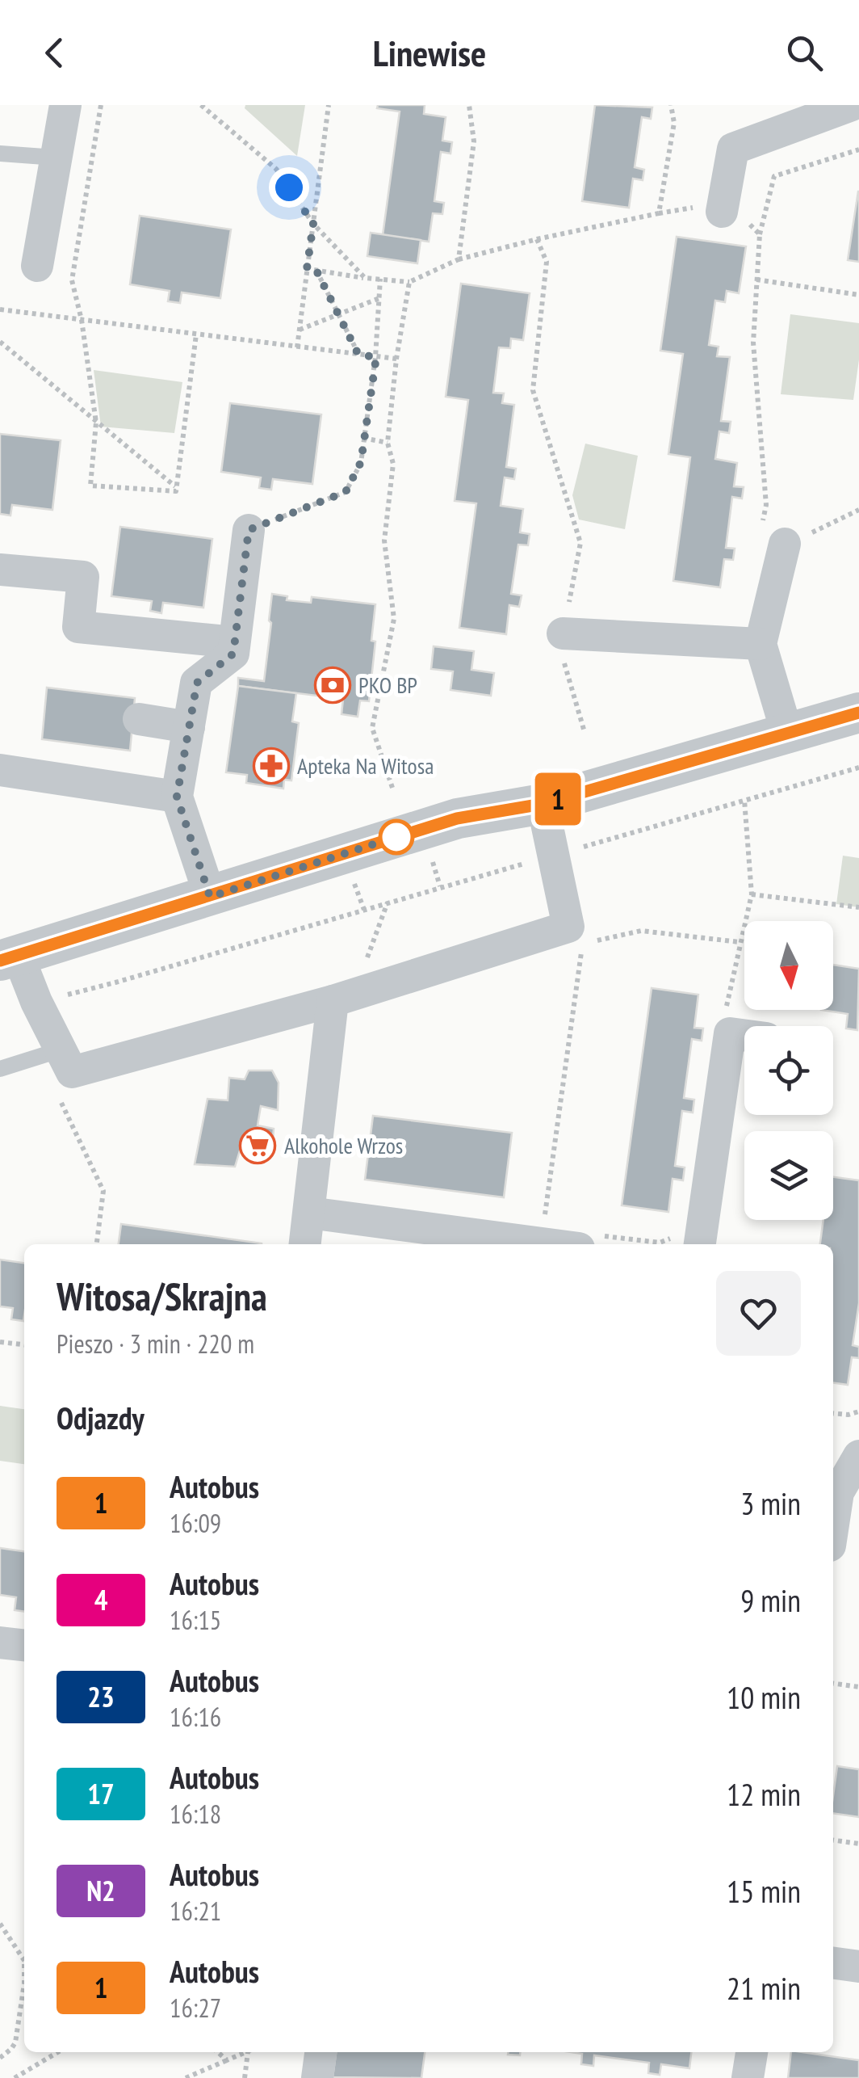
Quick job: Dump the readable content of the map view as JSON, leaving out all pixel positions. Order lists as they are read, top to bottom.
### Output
{
  "places": {
    "bank": ["PKO BP"],
    "pharmacy": ["Apteka Na Witosa"],
    "supermarket": ["Alkohole Wrzos"]
  },
  "lines": ["bus line 1"],
  "north": "bottom",
  "page": {
    "header": "Linewise",
    "on_map": "1",
    "heading": [
      ["Witosa/Skrajna", "Pieszo · 3 min · 220 m"],
      "Odjazdy"
    ],
    "list": [
      {
        "mark": "1",
        "name": "Autobus",
        "note": "16:09",
        "value": "3 min"
      },
      {
        "mark": "4",
        "name": "Autobus",
        "note": "16:15",
        "value": "9 min"
      },
      {
        "mark": "23",
        "name": "Autobus",
        "note": "16:16",
        "value": "10 min"
      },
      {
        "mark": "17",
        "name": "Autobus",
        "note": "16:18",
        "value": "12 min"
      },
      {
        "mark": "N2",
        "name": "Autobus",
        "note": "16:21",
        "value": "15 min"
      },
      {
        "mark": "1",
        "name": "Autobus",
        "note": "16:27",
        "value": "21 min"
      }
    ]
  }
}
